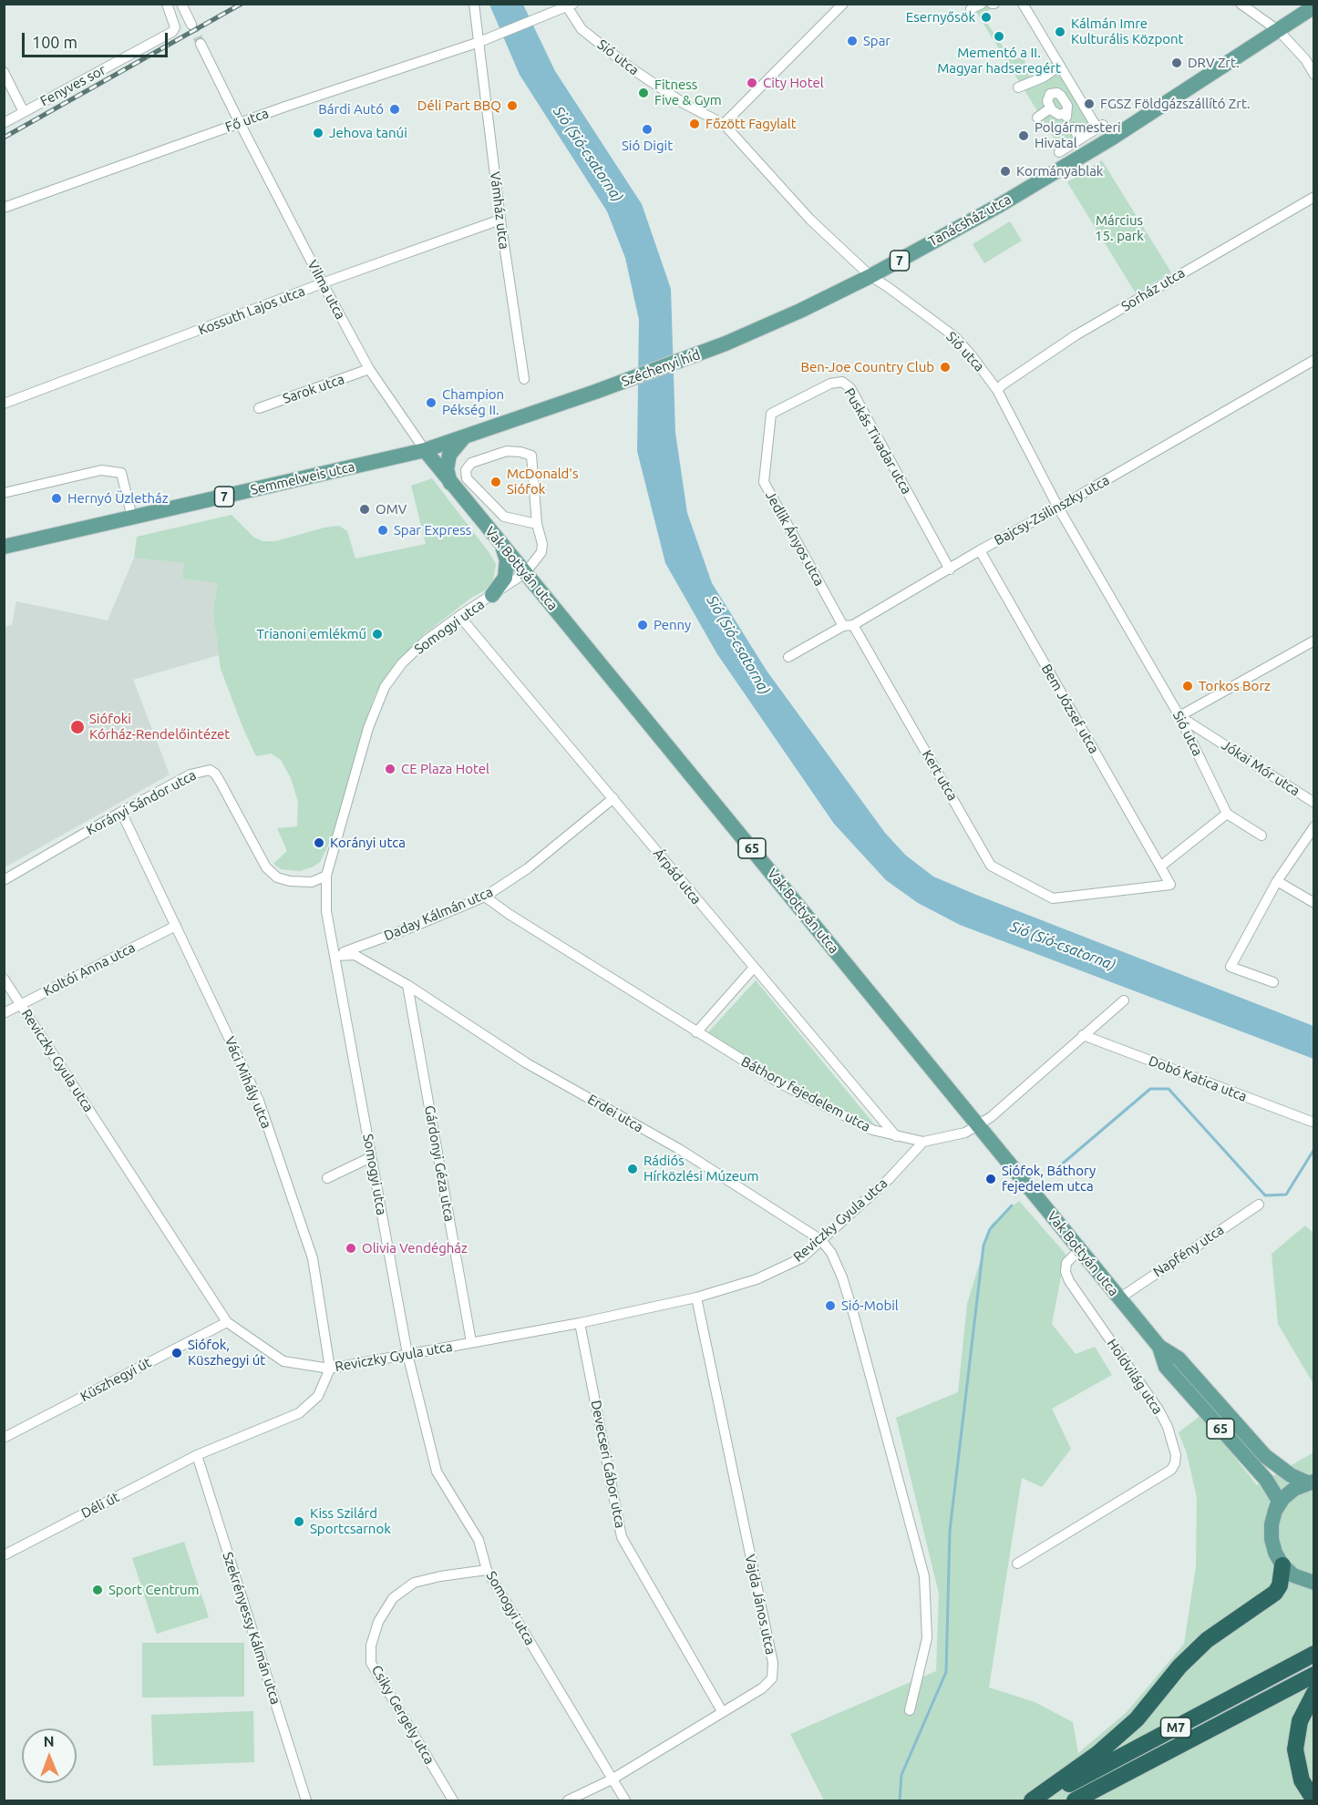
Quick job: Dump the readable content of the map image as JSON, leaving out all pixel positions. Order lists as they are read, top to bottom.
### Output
{
  "streets": {
    "highway": ["M7"],
    "main road": [
      "Tanácsház utca",
      "7",
      "Széchenyi híd",
      "Semmelweis utca",
      "Vak Bottyán utca",
      "65"
    ],
    "street": [
      "Sió utca",
      "Fenyves sor",
      "Fő utca",
      "Vámház utca",
      "Vilma utca",
      "Sorház utca",
      "Kossuth Lajos utca",
      "Sarok utca",
      "Puskás Tivadar utca",
      "Bajcsy-Zsilinszky utca",
      "Jedlik Ányos utca",
      "Somogyi utca",
      "Bem József utca",
      "Jókai Mór utca",
      "Kert utca",
      "Korányi Sándor utca",
      "Árpád utca",
      "Daday Kálmán utca",
      "Koltói Anna utca",
      "Reviczky Gyula utca",
      "Dobó Katica utca",
      "Váci Mihály utca",
      "Báthory fejedelem utca",
      "Erdei utca",
      "Gárdonyi Géza utca",
      "Napfény utca",
      "Holdvilág utca",
      "Küszhegyi út",
      "Devecseri Gábor utca",
      "Déli út",
      "Vajda János utca",
      "Szekrényessy Kálmán utca",
      "Csiky Gergely utca"
    ]
  },
  "crossings": [
    ["Sió utca", "Fő utca"],
    ["Sió utca", "Tanácsház utca"],
    ["Sió utca", "Sorház utca"],
    ["Sió utca", "Bajcsy-Zsilinszky utca"],
    ["Sió utca", "Jókai Mór utca"],
    ["Fő utca", "Vámház utca"],
    ["Fő utca", "Vilma utca"],
    ["Vámház utca", "Kossuth Lajos utca"],
    ["Tanácsház utca", "Széchenyi híd"],
    ["Vilma utca", "Kossuth Lajos utca"],
    ["Vilma utca", "Sarok utca"],
    ["Vilma utca", "Semmelweis utca"],
    ["Vilma utca", "Vak Bottyán utca"],
    ["Széchenyi híd", "Semmelweis utca"],
    ["Puskás Tivadar utca", "Bajcsy-Zsilinszky utca"],
    ["Puskás Tivadar utca", "Jedlik Ányos utca"],
    ["Semmelweis utca", "Vak Bottyán utca"],
    ["Bajcsy-Zsilinszky utca", "Jedlik Ányos utca"],
    ["Bajcsy-Zsilinszky utca", "Bem József utca"],
    ["Bajcsy-Zsilinszky utca", "Kert utca"],
    ["Jedlik Ányos utca", "Kert utca"],
    ["Vak Bottyán utca", "Somogyi utca"],
    ["Vak Bottyán utca", "65"],
    ["Vak Bottyán utca", "Báthory fejedelem utca"],
    ["Vak Bottyán utca", "Napfény utca"],
    ["Vak Bottyán utca", "Holdvilág utca"],
    ["Somogyi utca", "Korányi Sándor utca"],
    ["Somogyi utca", "Árpád utca"],
    ["Somogyi utca", "Daday Kálmán utca"],
    ["Somogyi utca", "Reviczky Gyula utca"],
    ["Somogyi utca", "Erdei utca"],
    ["Somogyi utca", "Vajda János utca"],
    ["Somogyi utca", "Csiky Gergely utca"],
    ["Bem József utca", "Kert utca"],
    ["Korányi Sándor utca", "Váci Mihály utca"],
    ["Árpád utca", "Daday Kálmán utca"],
    ["Árpád utca", "Báthory fejedelem utca"],
    ["Daday Kálmán utca", "Báthory fejedelem utca"],
    ["Daday Kálmán utca", "Erdei utca"],
    ["Koltói Anna utca", "Reviczky Gyula utca"],
    ["Koltói Anna utca", "Váci Mihály utca"],
    ["Reviczky Gyula utca", "Váci Mihály utca"],
    ["Reviczky Gyula utca", "Báthory fejedelem utca"],
    ["Reviczky Gyula utca", "Erdei utca"],
    ["Reviczky Gyula utca", "Gárdonyi Géza utca"],
    ["Reviczky Gyula utca", "Küszhegyi út"],
    ["Reviczky Gyula utca", "Devecseri Gábor utca"],
    ["Reviczky Gyula utca", "Déli út"],
    ["Reviczky Gyula utca", "Vajda János utca"],
    ["Dobó Katica utca", "Báthory fejedelem utca"],
    ["Váci Mihály utca", "Déli út"],
    ["Erdei utca", "Gárdonyi Géza utca"],
    ["Devecseri Gábor utca", "Vajda János utca"],
    ["Déli út", "Szekrényessy Kálmán utca"]
  ],
  "water": ["Sió (Sió-csatorna)"],
  "parks": ["Március 15. park"],
  "places": [
    "Esernyősök",
    "Kálmán Imre Kulturális Központ",
    "Mementó a II. Magyar hadseregért",
    "Spar",
    "DRV Zrt.",
    "City Hotel",
    "Fitness Five & Gym",
    "FGSZ Földgázszállító Zrt.",
    "Déli Part BBQ",
    "Bárdi Autó",
    "Főzött Fagylalt",
    "Sió Digit",
    "Jehova tanúi",
    "Polgármesteri Hivatal",
    "Kormányablak",
    "Ben-Joe Country Club",
    "Champion Pékség II.",
    "McDonald's Siófok",
    "Hernyó Üzletház",
    "OMV",
    "Spar Express",
    "Penny",
    "Trianoni emlékmű",
    "Torkos Borz",
    "Siófoki Kórház-Rendelőintézet",
    "CE Plaza Hotel",
    "Korányi utca",
    "Rádiós Hírközlési Múzeum",
    "Siófok, Báthory fejedelem utca",
    "Olivia Vendégház",
    "Sió-Mobil",
    "Siófok, Küszhegyi út",
    "Kiss Szilárd Sportcsarnok",
    "Sport Centrum"
  ],
  "scale_bar": "100 m",
  "north": "top"
}
